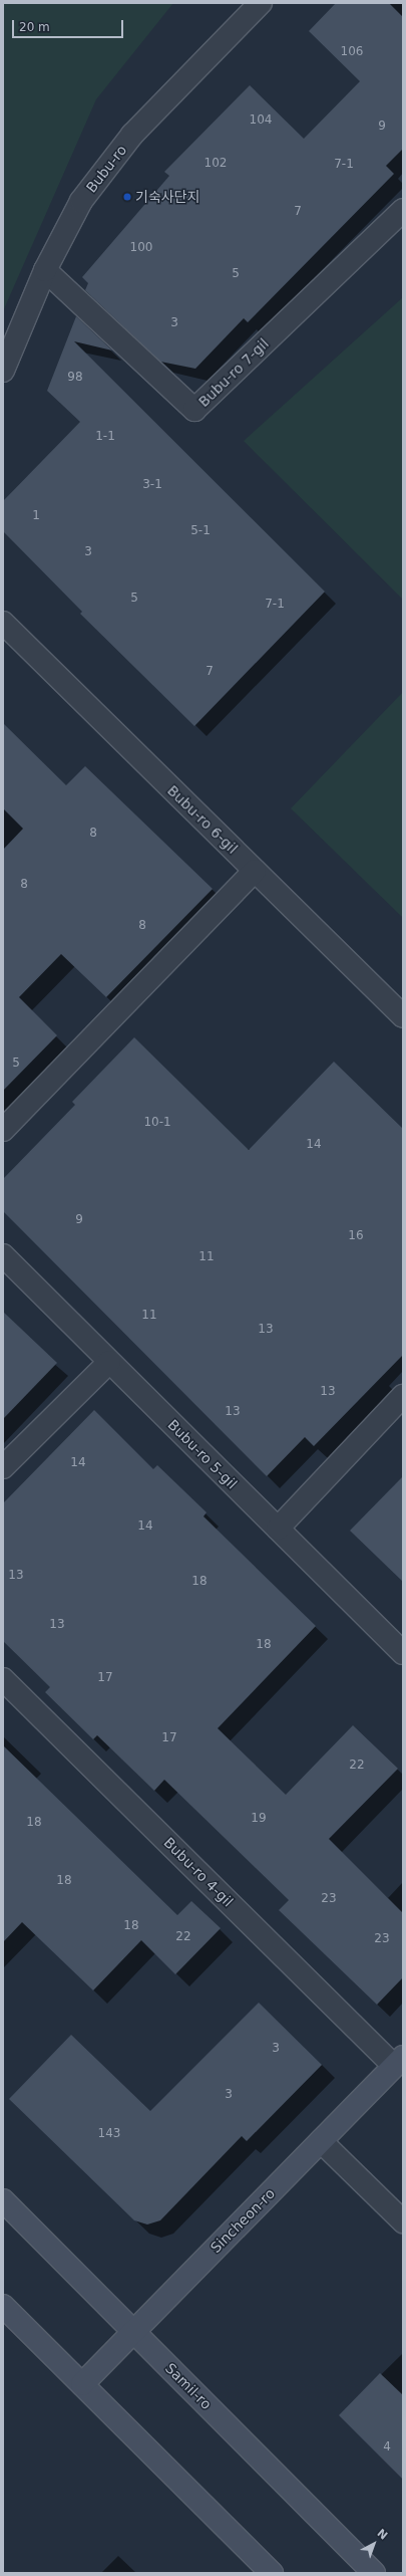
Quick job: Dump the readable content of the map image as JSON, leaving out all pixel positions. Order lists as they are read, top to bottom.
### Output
{
  "streets": {
    "street": [
      "Bubu-ro",
      "Bubu-ro 7-gil",
      "Bubu-ro 6-gil",
      "Bubu-ro 5-gil",
      "Bubu-ro 4-gil",
      "Sincheon-ro",
      "Samil-ro"
    ]
  },
  "crossings": [
    ["Bubu-ro", "Bubu-ro 7-gil"],
    ["Bubu-ro 4-gil", "Sincheon-ro"],
    ["Sincheon-ro", "Samil-ro"]
  ],
  "places": ["기숙사단지"],
  "house_numbers": [
    "106",
    "104",
    "9",
    "102",
    "7-1",
    "7",
    "100",
    "5",
    "3",
    "98",
    "1-1",
    "3-1",
    "1",
    "5-1",
    "3",
    "5",
    "7-1",
    "7",
    "8",
    "8",
    "8",
    "5",
    "10-1",
    "14",
    "9",
    "16",
    "11",
    "11",
    "13",
    "13",
    "13",
    "14",
    "14",
    "13",
    "18",
    "13",
    "18",
    "17",
    "17",
    "22",
    "19",
    "18",
    "18",
    "23",
    "18",
    "22",
    "23",
    "3",
    "3",
    "143",
    "4"
  ],
  "scale_bar": "20 m",
  "north": "top right"
}
